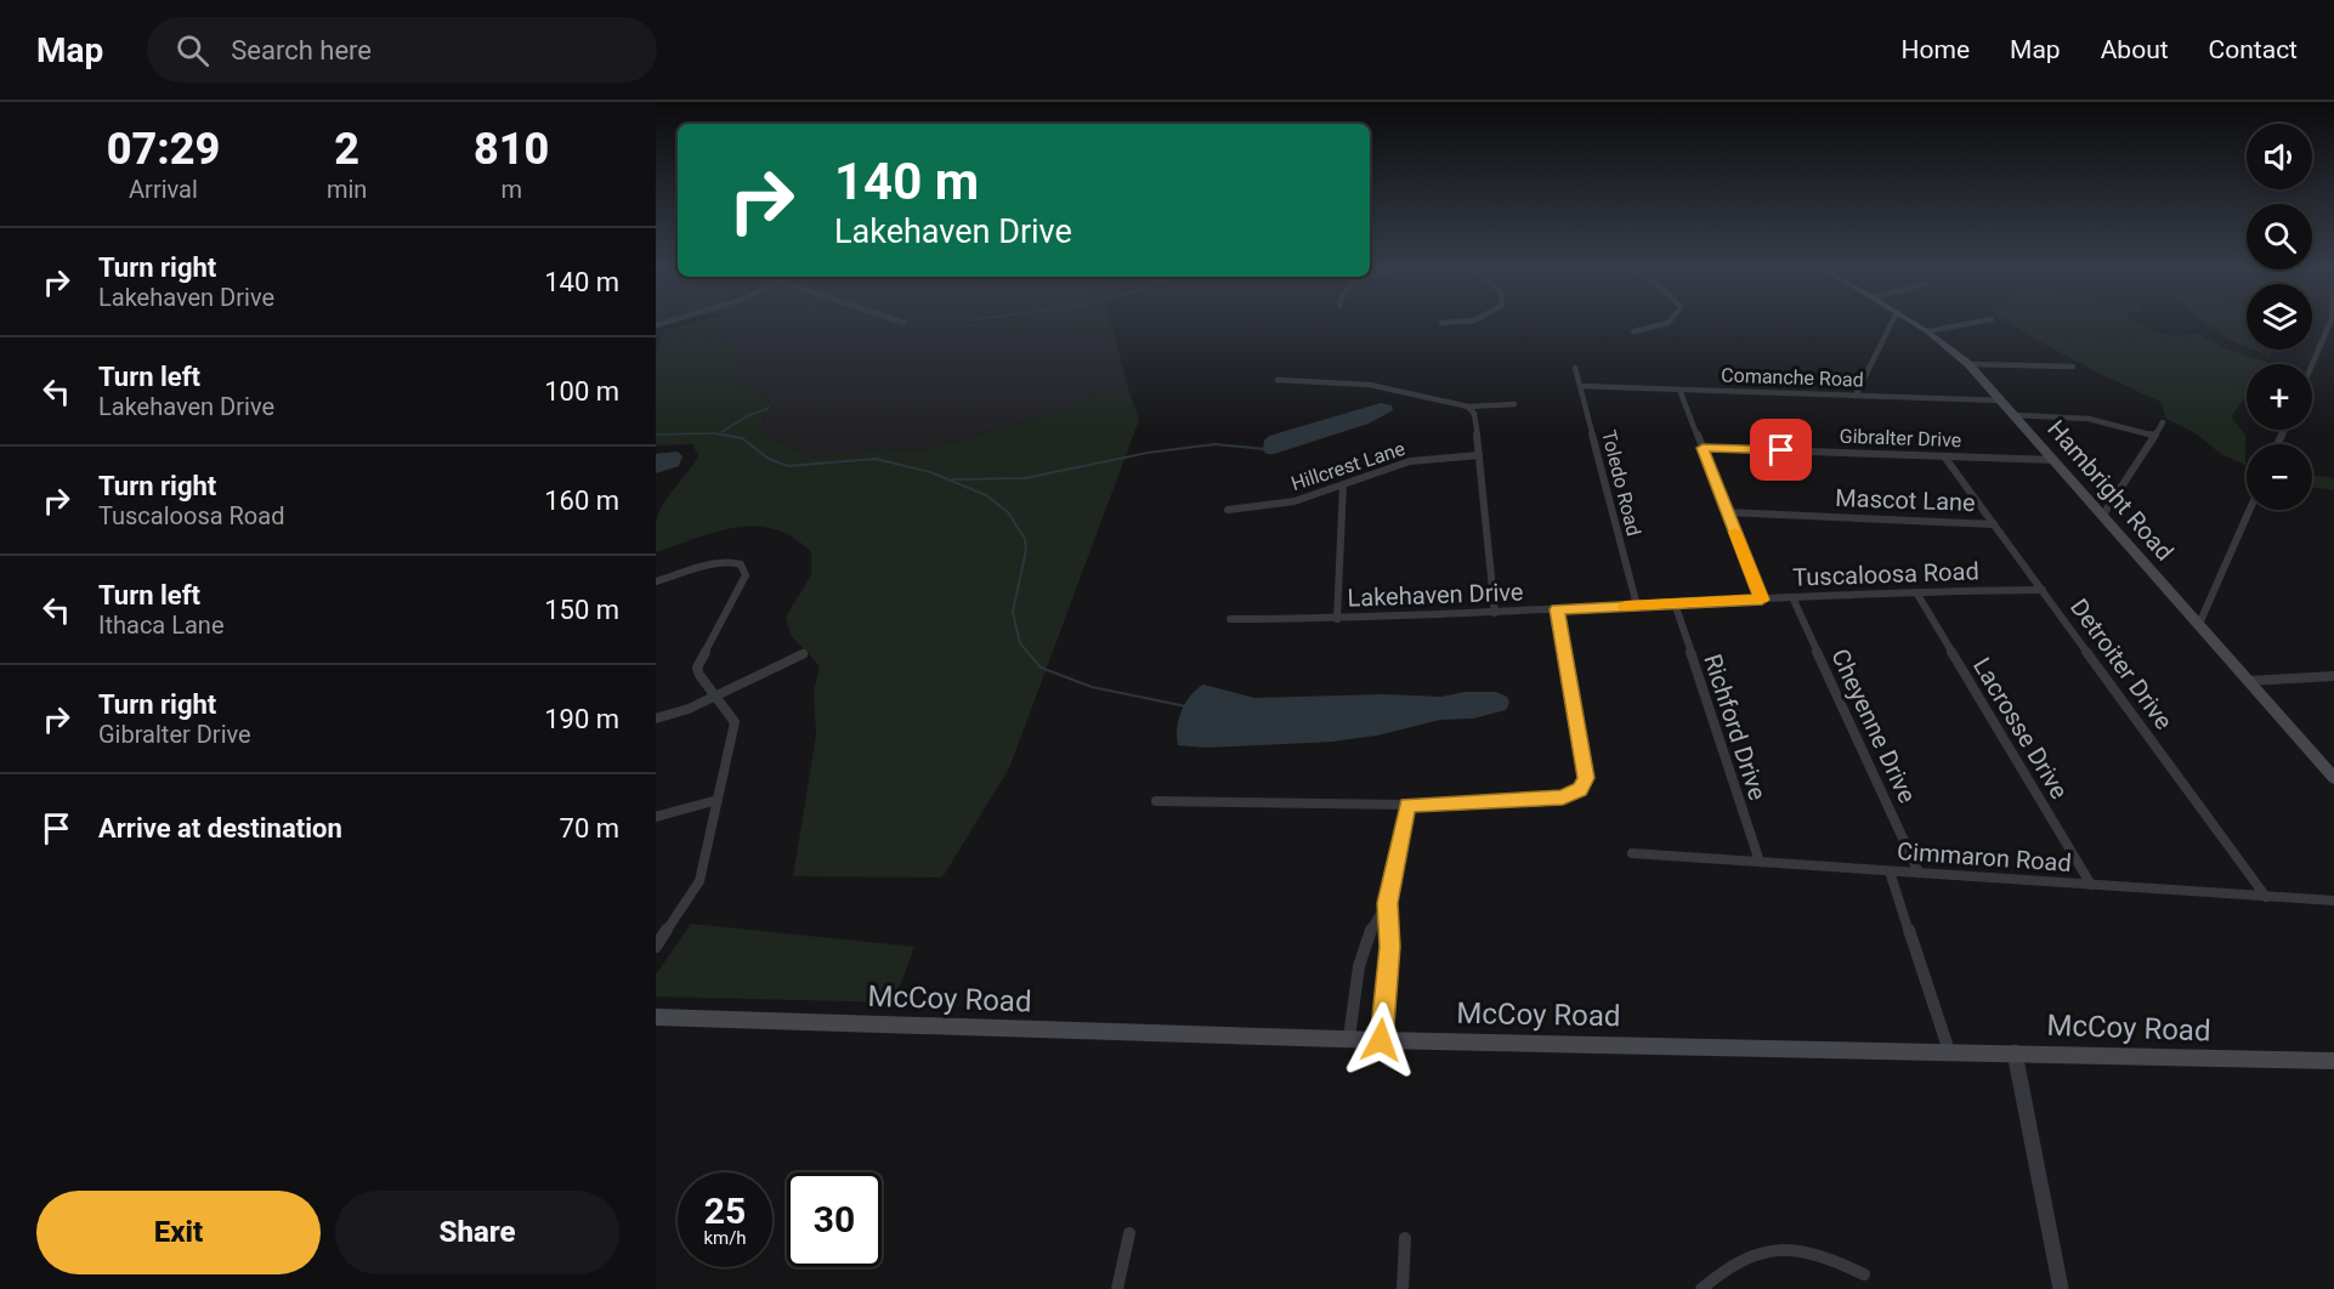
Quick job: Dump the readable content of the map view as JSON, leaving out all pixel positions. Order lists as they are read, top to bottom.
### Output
{
  "streets": {
    "main road": ["Hambright Road", "McCoy Road"],
    "street": [
      "Comanche Road",
      "Gibralter Drive",
      "Hillcrest Lane",
      "Toledo Road",
      "Mascot Lane",
      "Tuscaloosa Road",
      "Lakehaven Drive",
      "Detroiter Drive",
      "Cheyenne Drive",
      "Richford Drive",
      "Lacrosse Drive",
      "Cimmaron Road"
    ]
  },
  "crossings": [
    ["Comanche Road", "Toledo Road"],
    ["Comanche Road", "Hambright Road"],
    ["Gibralter Drive", "Hambright Road"],
    ["Gibralter Drive", "Detroiter Drive"],
    ["Toledo Road", "Tuscaloosa Road"],
    ["Mascot Lane", "Detroiter Drive"],
    ["Tuscaloosa Road", "Lakehaven Drive"],
    ["Tuscaloosa Road", "Detroiter Drive"],
    ["Tuscaloosa Road", "Cheyenne Drive"],
    ["Tuscaloosa Road", "Richford Drive"],
    ["Tuscaloosa Road", "Lacrosse Drive"],
    ["Detroiter Drive", "Cimmaron Road"],
    ["Cheyenne Drive", "Cimmaron Road"],
    ["Richford Drive", "Cimmaron Road"],
    ["Lacrosse Drive", "Cimmaron Road"]
  ],
  "page": {
    "header": "Map",
    "search": "Search here",
    "nav": [
      "Home",
      "Map",
      "About",
      "Contact"
    ],
    "eta": [
      "07:29",
      "Arrival",
      "2",
      "min",
      "810",
      "m"
    ],
    "map_buttons": ["+", "−"],
    "turn": ["140 m", "Lakehaven Drive"],
    "list": [
      {
        "name": "Turn right",
        "note": "Lakehaven Drive",
        "value": "140 m"
      },
      {
        "name": "Turn left",
        "note": "Lakehaven Drive",
        "value": "100 m"
      },
      {
        "name": "Turn right",
        "note": "Tuscaloosa Road",
        "value": "160 m"
      },
      {
        "name": "Turn left",
        "note": "Ithaca Lane",
        "value": "150 m"
      },
      {
        "name": "Turn right",
        "note": "Gibralter Drive",
        "value": "190 m"
      },
      {
        "name": "Arrive at destination",
        "value": "70 m"
      }
    ],
    "speed": "25 km/h",
    "limit": "30",
    "buttons": ["Exit", "Share"]
  }
}
